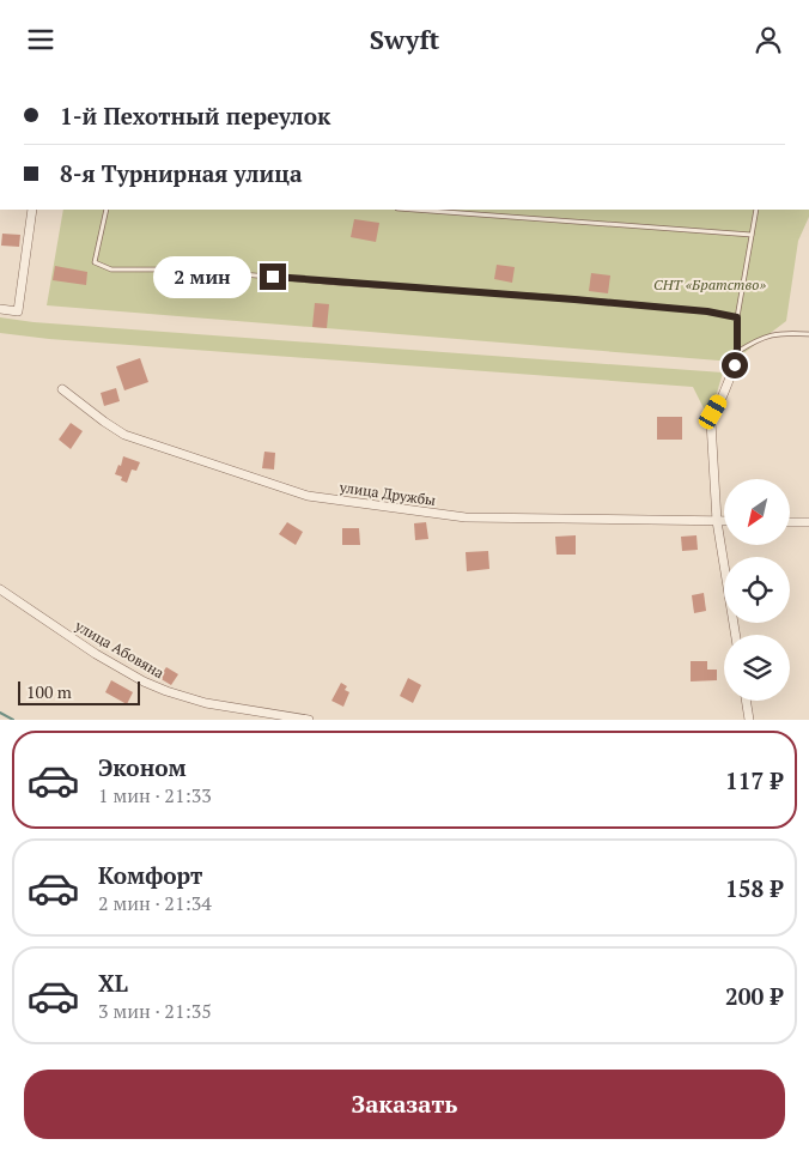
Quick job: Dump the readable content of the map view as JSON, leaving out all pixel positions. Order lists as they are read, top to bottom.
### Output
{
  "streets": {
    "street": ["улица Дружбы", "улица Абовяна"]
  },
  "parks": ["СНТ «Братство»"],
  "scale_bar": "100 m",
  "north": "bottom left",
  "page": {
    "header": "Swyft",
    "banner": ["1-й Пехотный переулок", "8-я Турнирная улица"],
    "bubble": "2 мин",
    "scale": "100 m",
    "list": [
      {
        "name": "Эконом",
        "note": "1 мин · 21:33",
        "value": "117 ₽"
      },
      {
        "name": "Комфорт",
        "note": "2 мин · 21:34",
        "value": "158 ₽"
      },
      {
        "name": "XL",
        "note": "3 мин · 21:35",
        "value": "200 ₽"
      }
    ],
    "buttons": "Заказать"
  }
}
